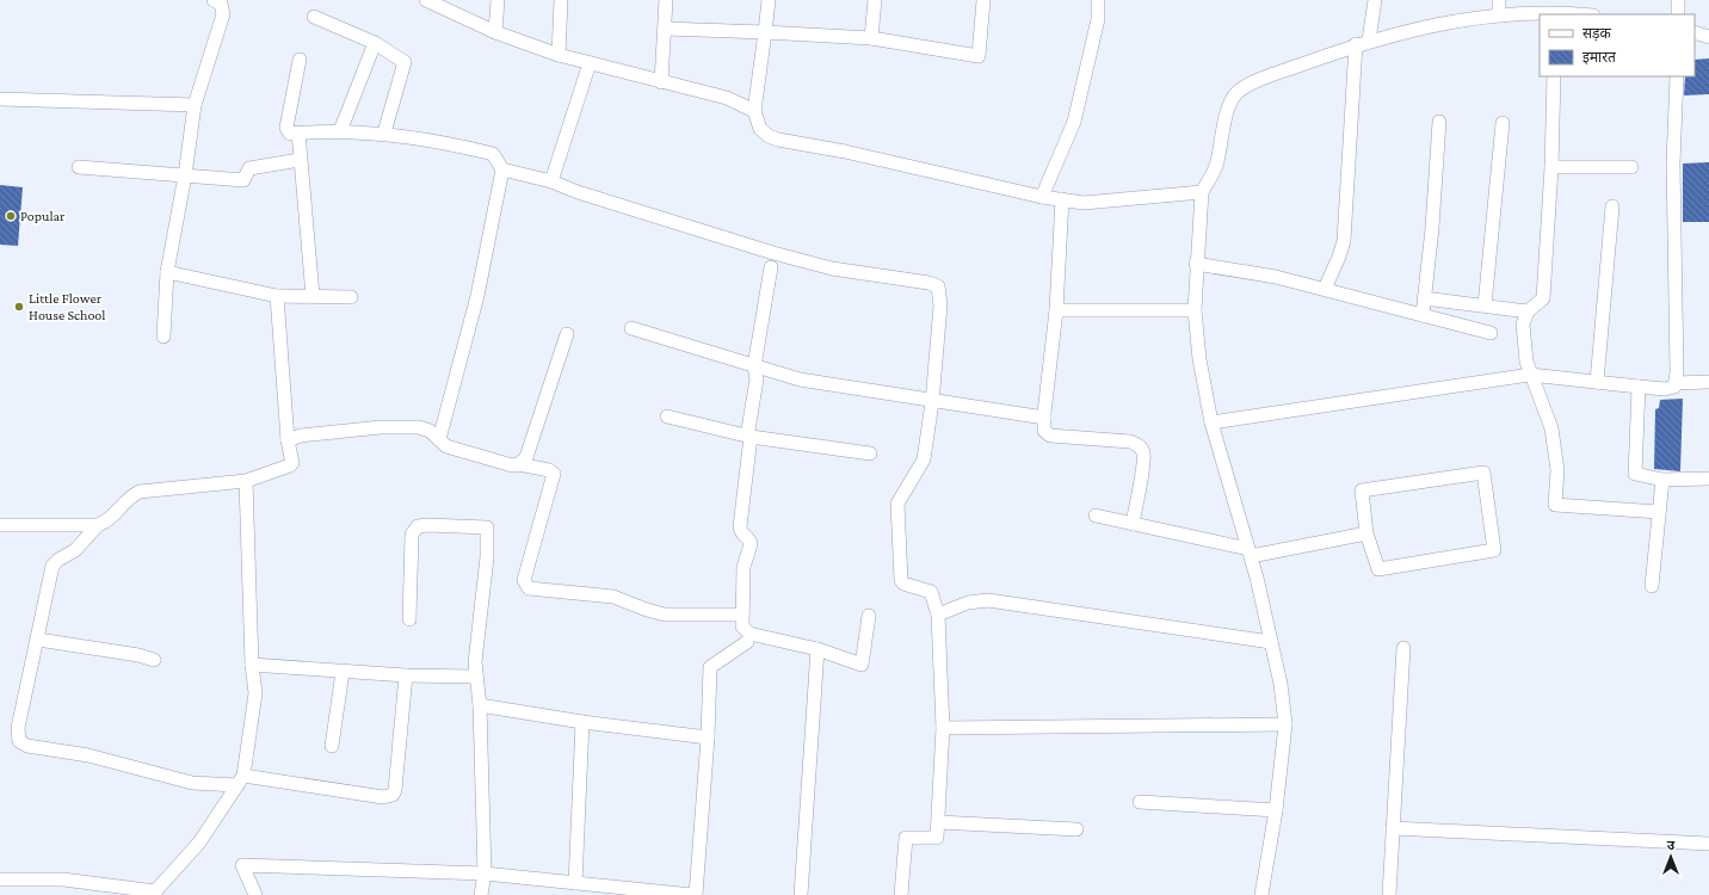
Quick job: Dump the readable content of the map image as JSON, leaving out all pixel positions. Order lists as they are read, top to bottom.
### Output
{
  "places": ["Popular", "Little Flower House School"],
  "legend": ["सड़क", "इमारत"],
  "north": "top"
}
